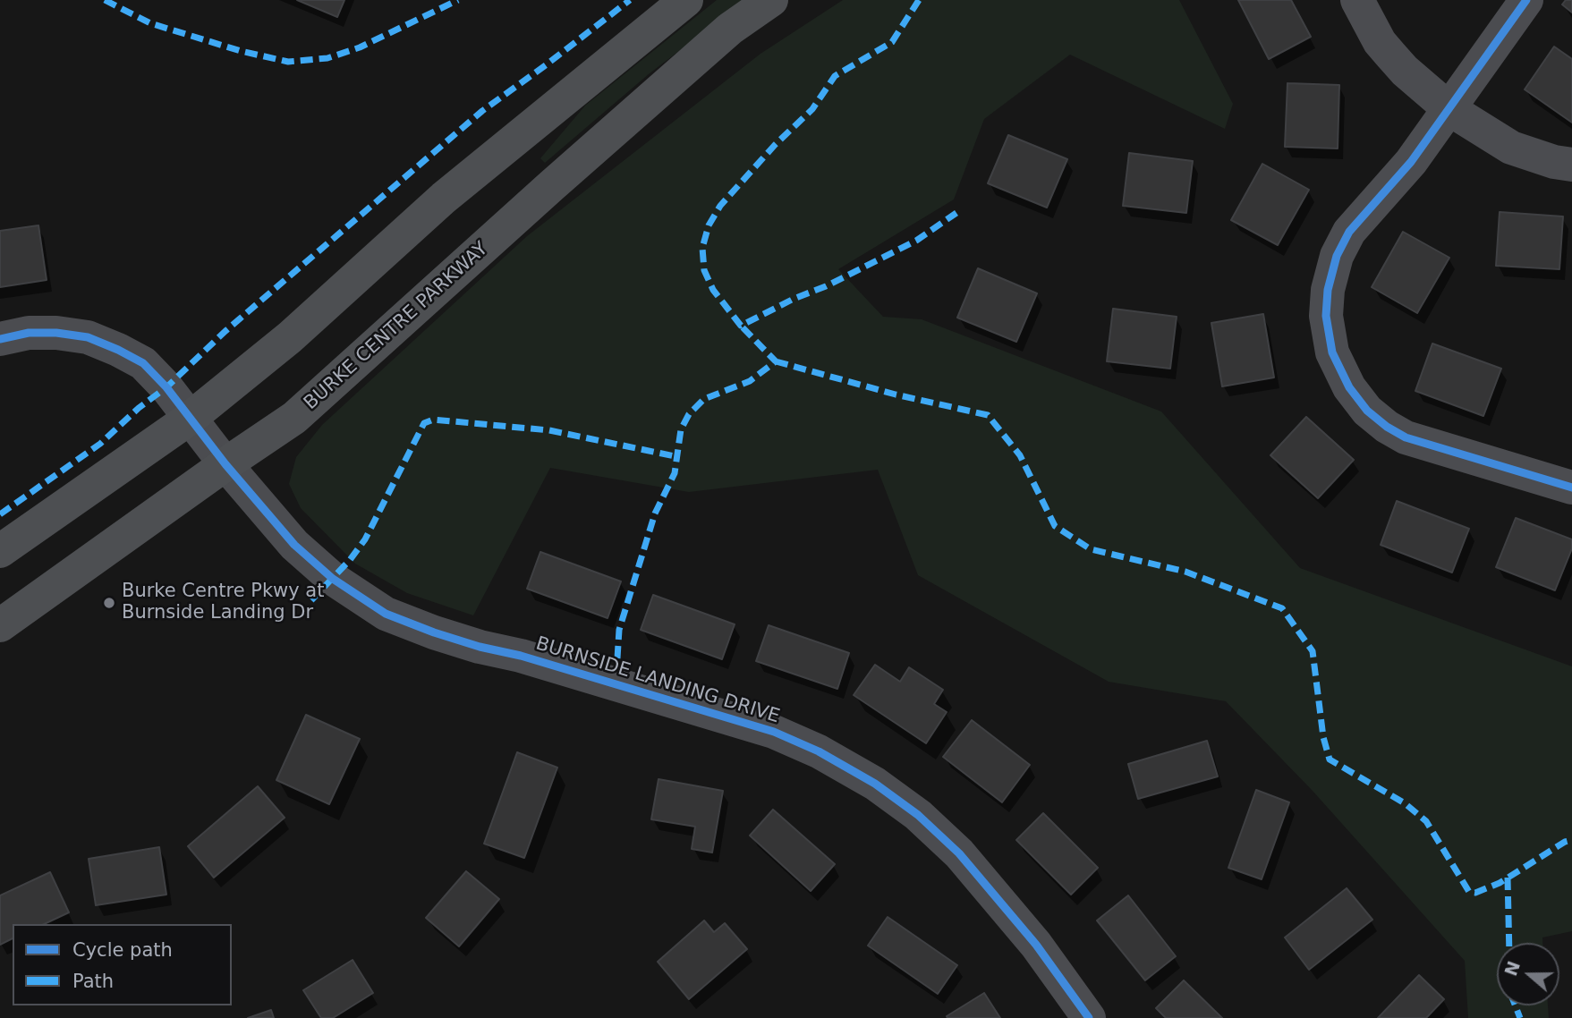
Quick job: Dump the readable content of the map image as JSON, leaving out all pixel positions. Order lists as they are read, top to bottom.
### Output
{
  "streets": {
    "main road": ["BURKE CENTRE PARKWAY"],
    "street": ["BURNSIDE LANDING DRIVE"]
  },
  "crossings": [
    ["BURKE CENTRE PARKWAY", "BURNSIDE LANDING DRIVE"]
  ],
  "places": ["Burke Centre Pkwy at Burnside Landing Dr"],
  "legend": ["Cycle path", "Path"],
  "north": "left"
}
